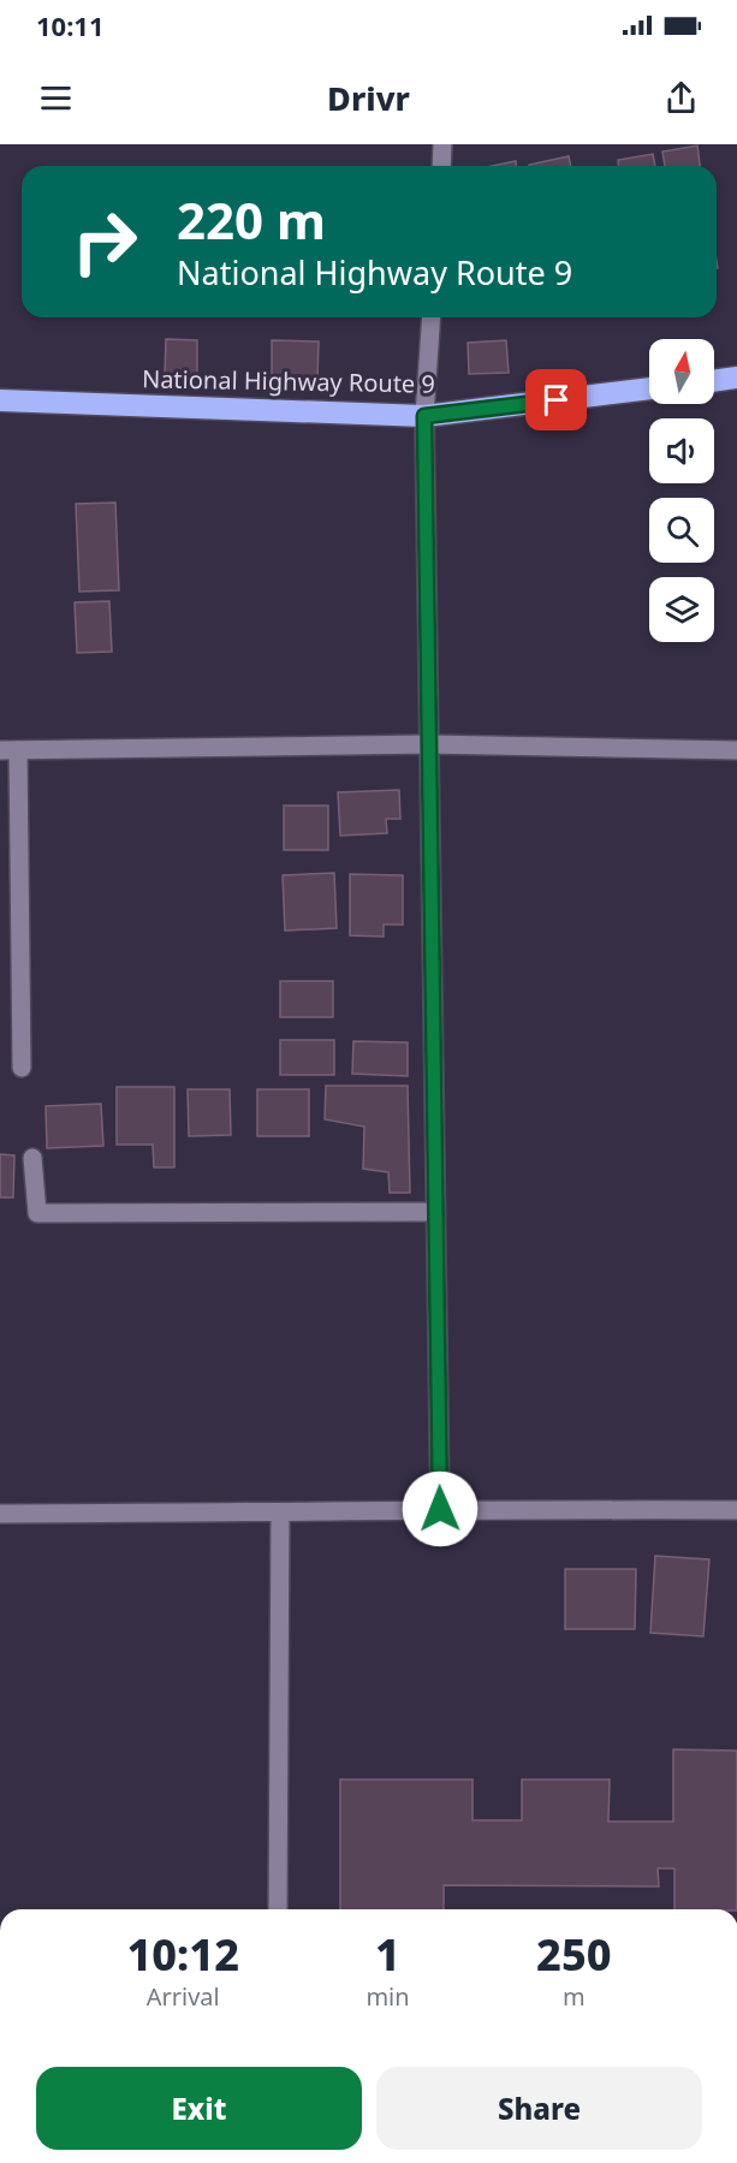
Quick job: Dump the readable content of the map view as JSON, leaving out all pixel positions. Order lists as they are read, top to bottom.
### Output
{
  "streets": {
    "highway": ["National Highway Route 9"]
  },
  "north": "top",
  "page": {
    "status": "10:11",
    "header": "Drivr",
    "turn": ["220 m", "National Highway Route 9"],
    "eta": [
      "10:12",
      "Arrival",
      "1",
      "min",
      "250",
      "m"
    ],
    "buttons": ["Exit", "Share"]
  }
}
